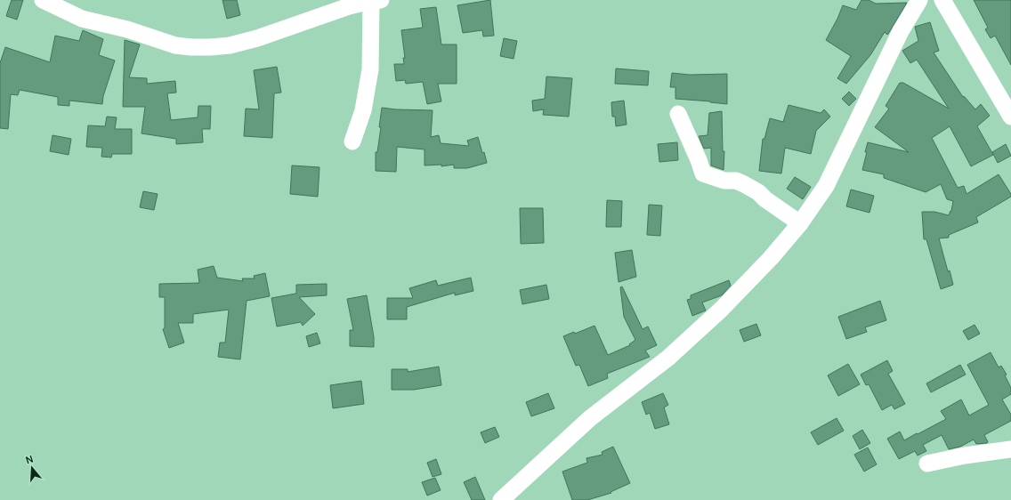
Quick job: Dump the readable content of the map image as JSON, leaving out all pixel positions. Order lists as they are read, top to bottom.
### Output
{
  "north": "top"
}
